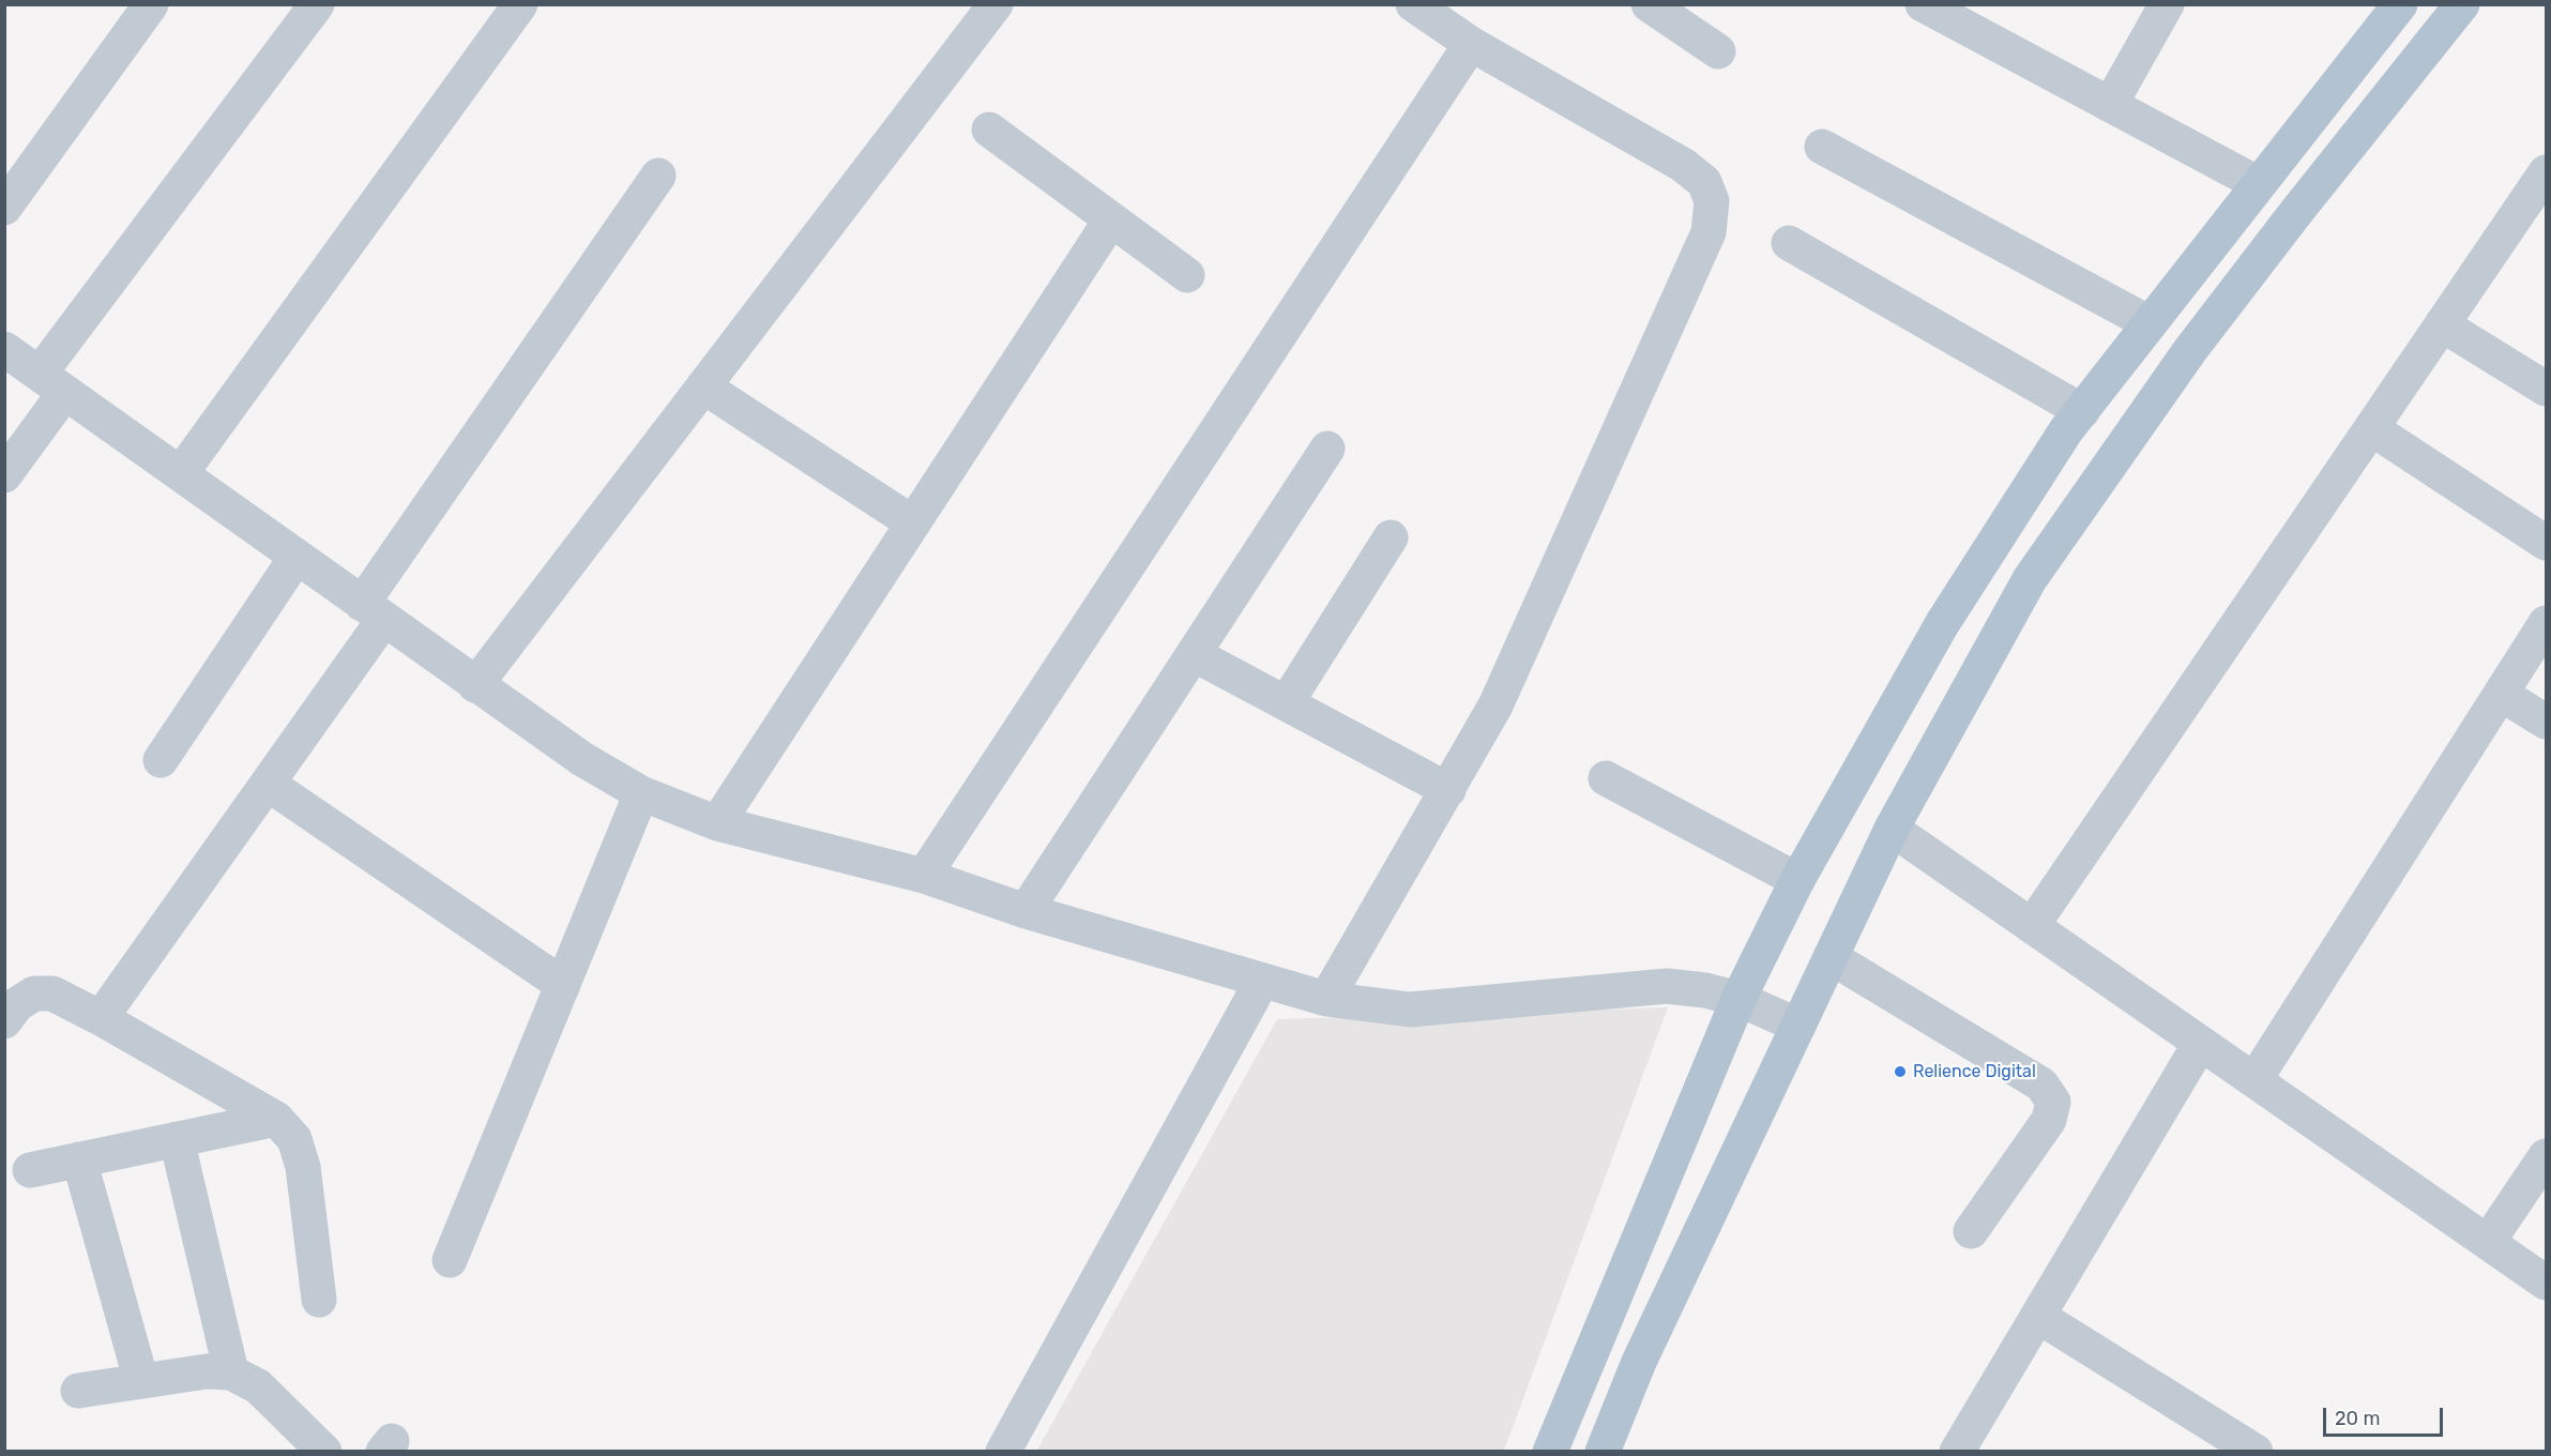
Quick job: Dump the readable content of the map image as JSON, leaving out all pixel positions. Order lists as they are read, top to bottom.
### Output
{
  "places": ["Relience Digital"],
  "scale_bar": "20 m"
}
